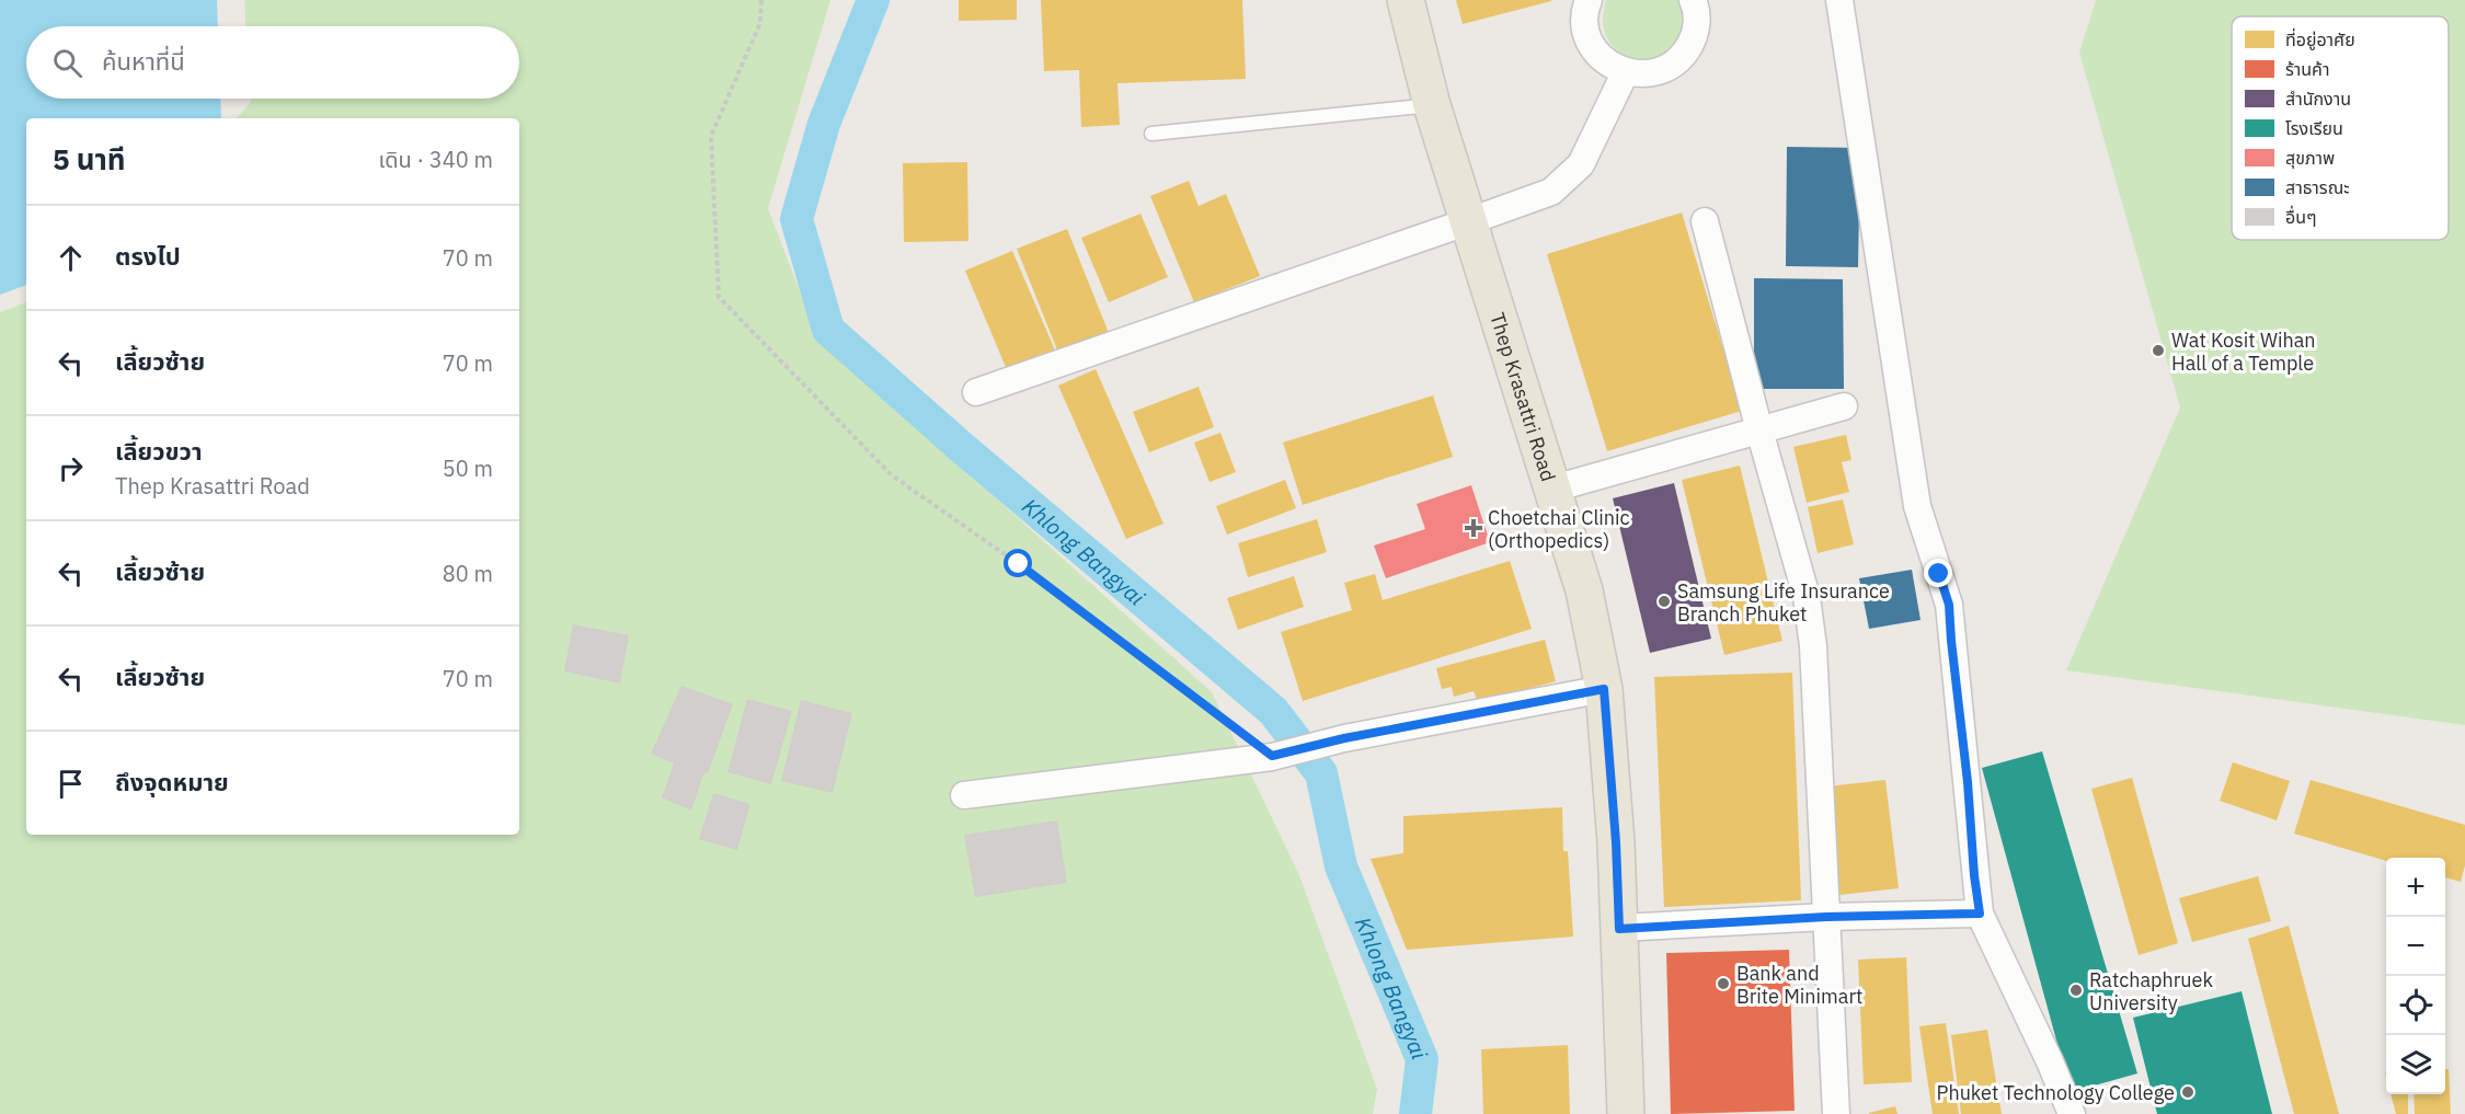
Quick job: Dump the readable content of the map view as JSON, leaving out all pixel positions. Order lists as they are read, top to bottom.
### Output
{
  "streets": {
    "main road": ["Thep Krasattri Road"]
  },
  "water": ["Khlong Bangyai"],
  "places": {
    "other": [
      "Wat Kosit Wihan Hall of a Temple",
      "Samsung Life Insurance Branch Phuket",
      "Bank and Brite Minimart",
      "Ratchaphruek University",
      "Phuket Technology College"
    ],
    "health": ["Choetchai Clinic (Orthopedics)"]
  },
  "legend": [
    "ที่อยู่อาศัย",
    "ร้านค้า",
    "สำนักงาน",
    "โรงเรียน",
    "สุขภาพ",
    "สาธารณะ",
    "อื่นๆ"
  ],
  "page": {
    "search": "ค้นหาที่นี่",
    "heading": ["5 นาที", "เดิน · 340 m"],
    "list": [
      ["ตรงไป", "70 m"],
      ["เลี้ยวซ้าย", "70 m"],
      ["เลี้ยวขวา", "Thep Krasattri Road", "50 m"],
      ["เลี้ยวซ้าย", "80 m"],
      ["เลี้ยวซ้าย", "70 m"],
      "ถึงจุดหมาย"
    ],
    "map_buttons": ["+", "−"]
  }
}
